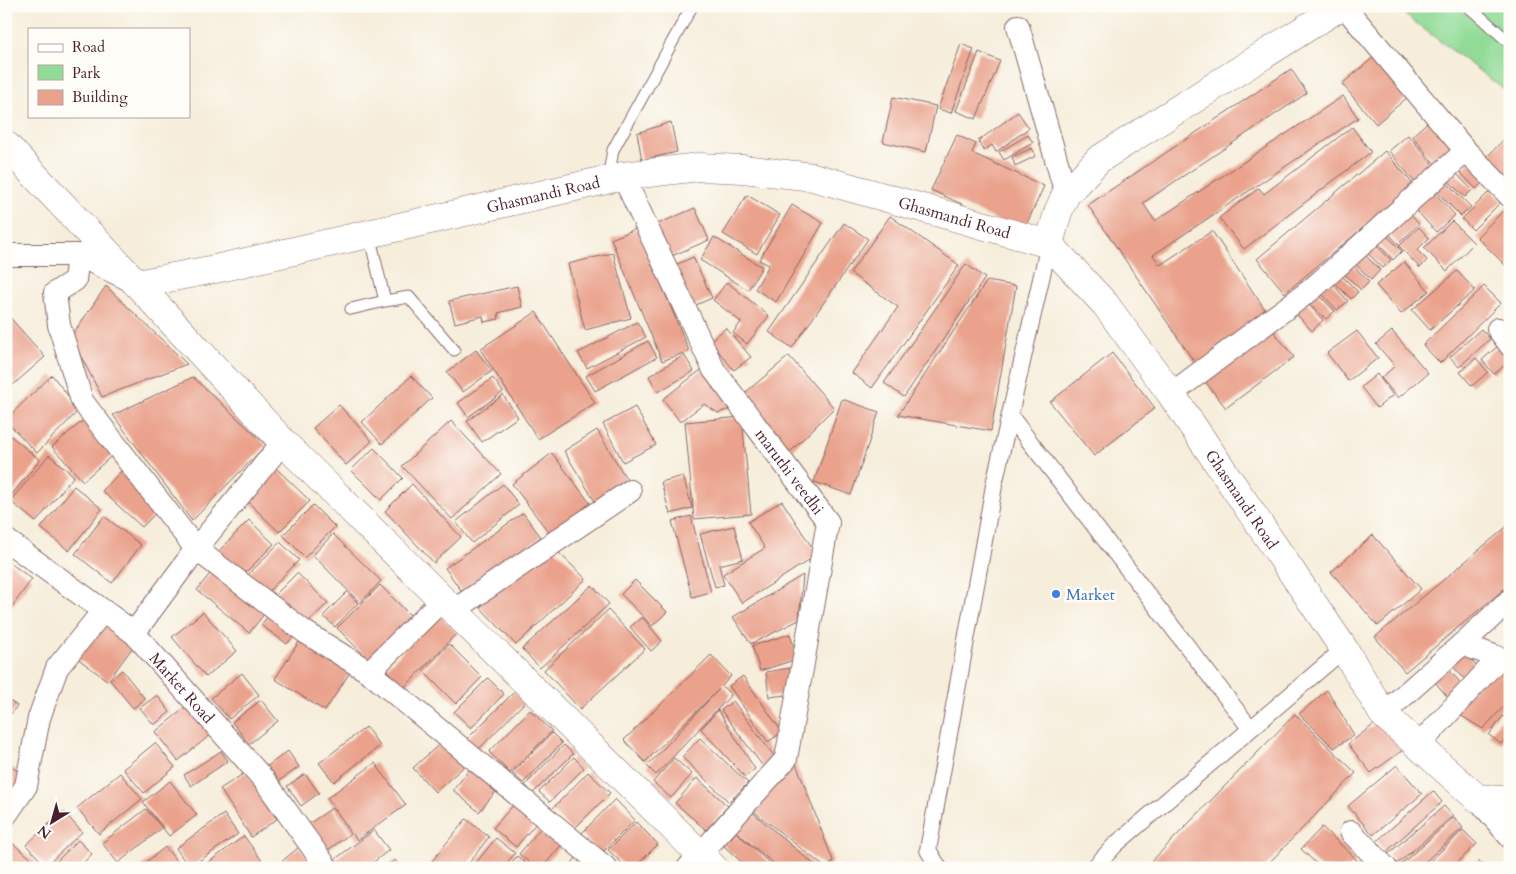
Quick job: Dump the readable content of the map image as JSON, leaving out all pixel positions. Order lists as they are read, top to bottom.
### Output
{
  "streets": {
    "street": ["Ghasmandi Road", "maruthi veedhi", "Market Road"]
  },
  "crossings": [
    ["Ghasmandi Road", "maruthi veedhi"]
  ],
  "places": ["Market"],
  "legend": ["Road", "Park", "Building"],
  "north": "bottom left"
}
